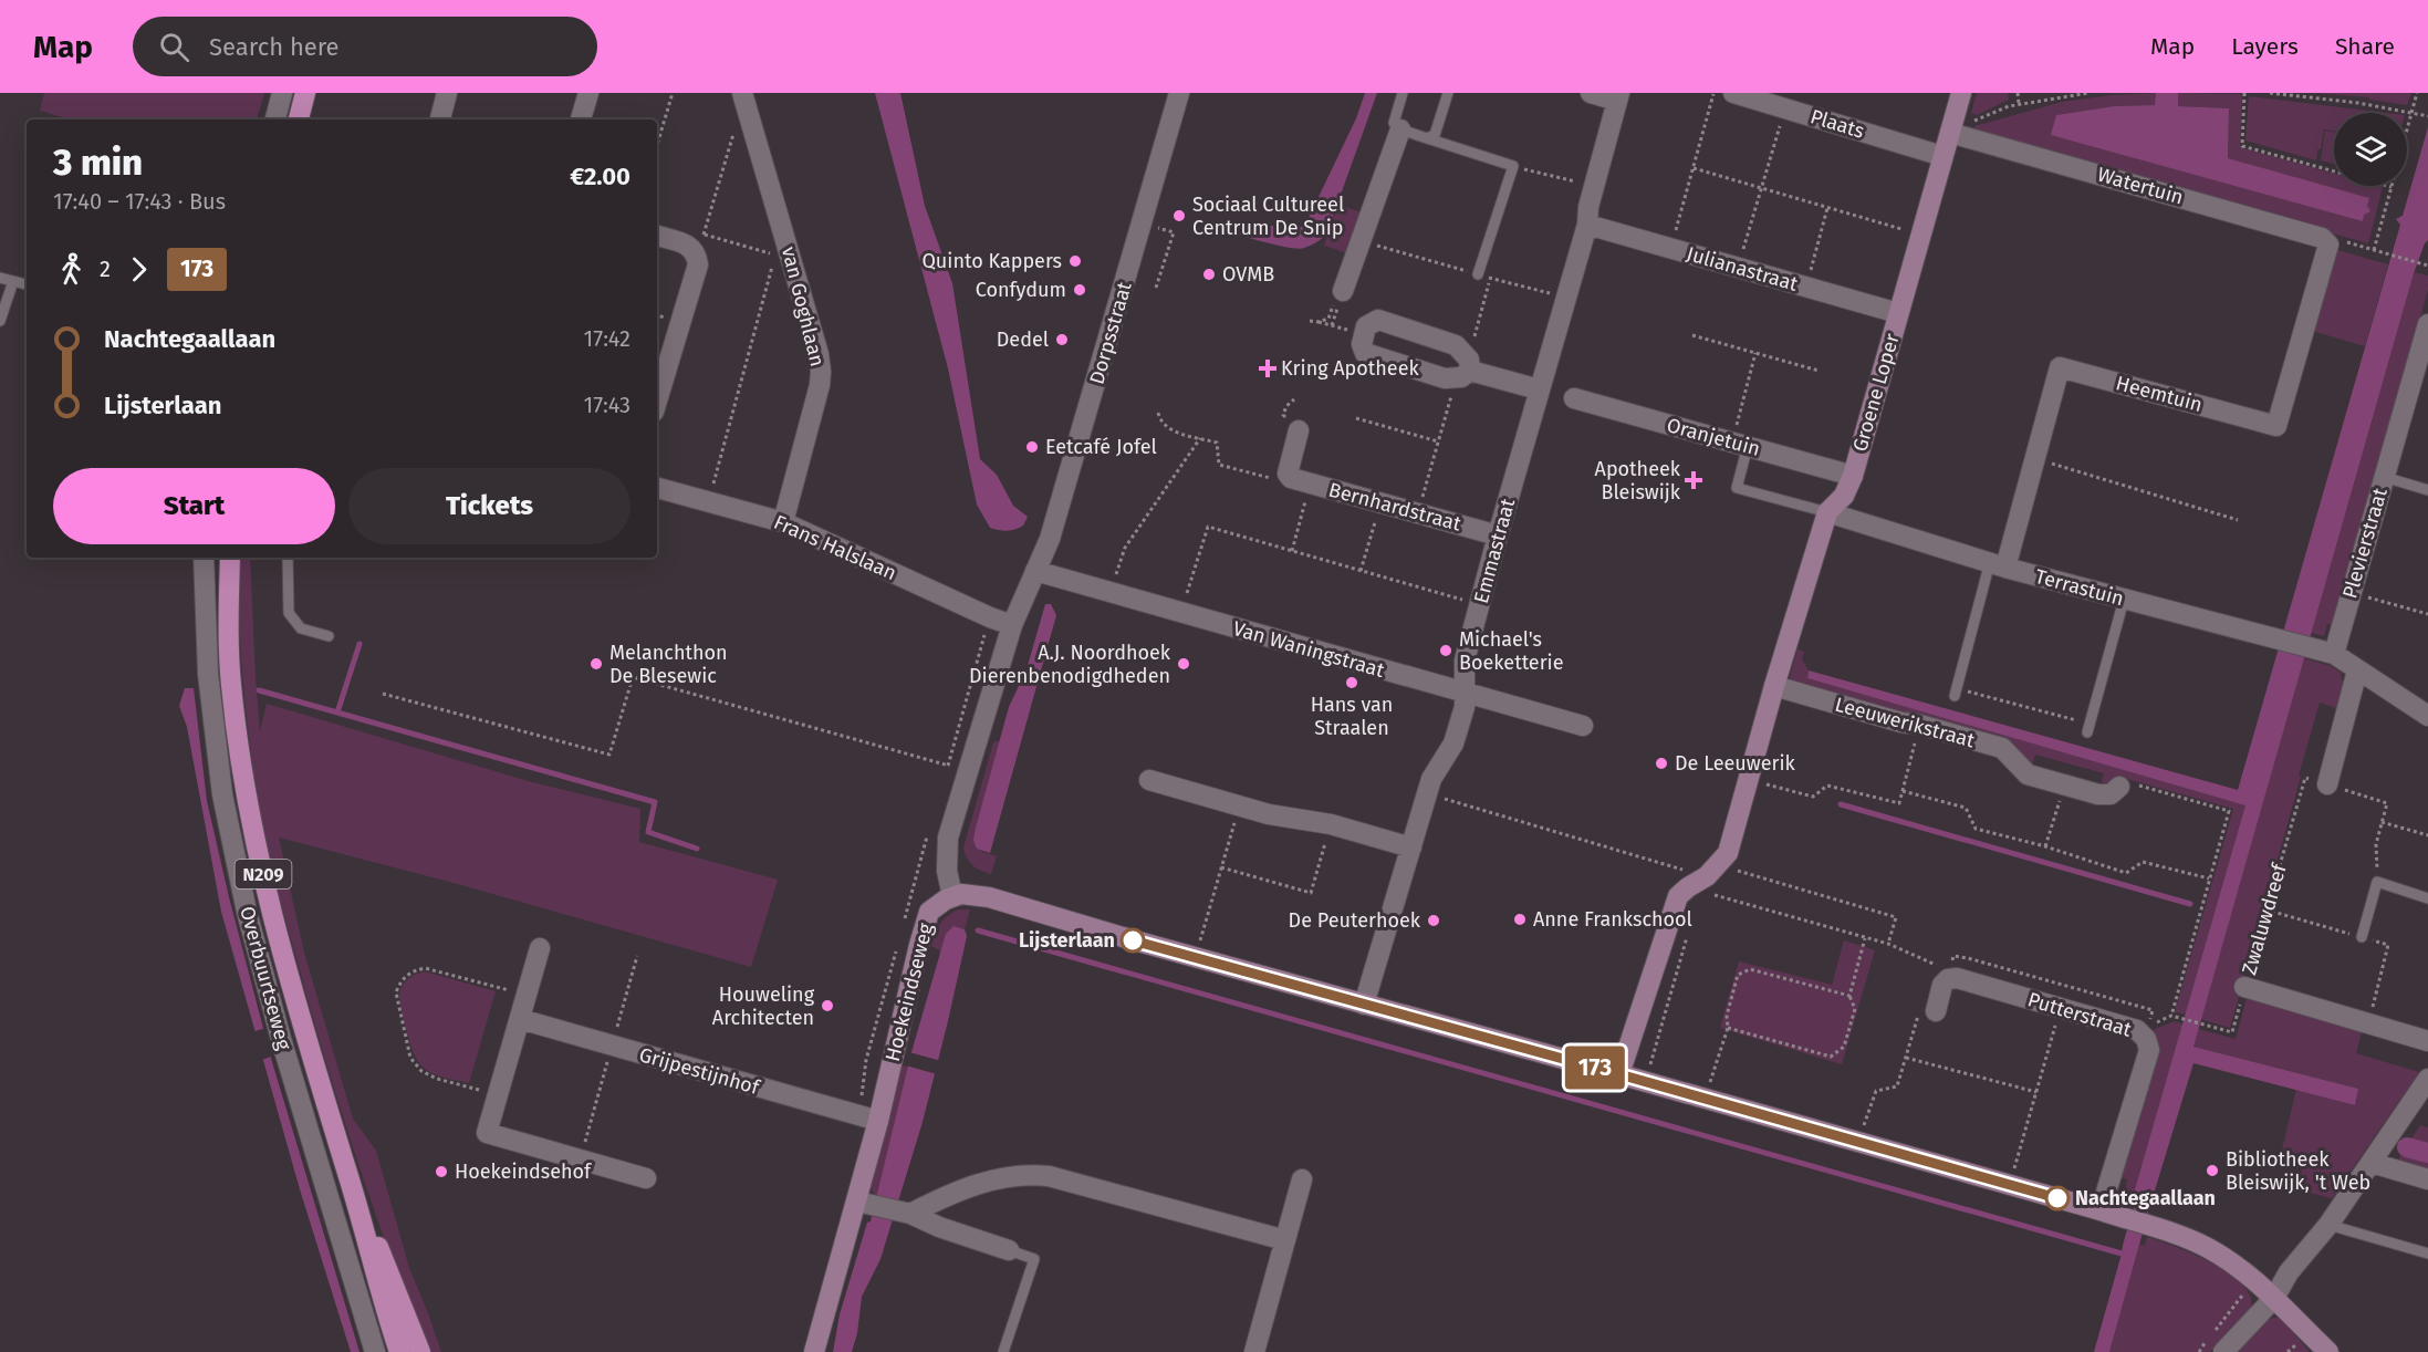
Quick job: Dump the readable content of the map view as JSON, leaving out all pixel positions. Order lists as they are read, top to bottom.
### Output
{
  "streets": {
    "main road": ["N209", "Overbuurtseweg"],
    "street": [
      "Plaats",
      "Watertuin",
      "Julianastraat",
      "van Goghlaan",
      "Dorpsstraat",
      "Groene Loper",
      "Heemtuin",
      "Oranjetuin",
      "Bernhardstraat",
      "Plevierstraat",
      "Frans Halslaan",
      "Emmastraat",
      "Terrastuin",
      "Van Waningstraat",
      "Leeuwerikstraat",
      "Hoekeindseweg",
      "Putterstraat",
      "Grijpestijnhof"
    ],
    "path": ["Zwaluwdreef"]
  },
  "crossings": [
    ["Plaats", "Groene Loper"],
    ["Watertuin", "Groene Loper"],
    ["Watertuin", "Heemtuin"],
    ["Julianastraat", "Groene Loper"],
    ["Julianastraat", "Emmastraat"],
    ["van Goghlaan", "Frans Halslaan"],
    ["Dorpsstraat", "Van Waningstraat"],
    ["Groene Loper", "Oranjetuin"],
    ["Groene Loper", "Terrastuin"],
    ["Groene Loper", "Leeuwerikstraat"],
    ["Heemtuin", "Terrastuin"],
    ["Bernhardstraat", "Emmastraat"],
    ["Plevierstraat", "Terrastuin"],
    ["Emmastraat", "Van Waningstraat"],
    ["Hoekeindseweg", "Grijpestijnhof"]
  ],
  "places": {
    "other": [
      "Sociaal Cultureel Centrum De Snip",
      "Quinto Kappers",
      "OVMB",
      "Confydum",
      "Dedel",
      "Eetcafé Jofel",
      "Michael's Boeketterie",
      "Melanchthon De Blesewic",
      "A.J. Noordhoek Dierenbenodigdheden",
      "Hans van Straalen",
      "De Leeuwerik",
      "Anne Frankschool",
      "De Peuterhoek",
      "Lijsterlaan",
      "Houweling Architecten",
      "Bibliotheek Bleiswijk, 't Web",
      "Hoekeindsehof",
      "Nachtegaallaan"
    ],
    "health": ["Kring Apotheek", "Apotheek Bleiswijk"]
  },
  "lines": ["bus line 173"],
  "page": {
    "header": "Map",
    "search": "Search here",
    "nav": ["Map", "Layers", "Share"],
    "on_map": "173",
    "heading": ["3 min", "17:40 – 17:43 · Bus", "€2.00"],
    "legs": ["2", "173"],
    "list": [
      {
        "name": "Nachtegaallaan",
        "value": "17:42"
      },
      {
        "name": "Lijsterlaan",
        "value": "17:43"
      }
    ],
    "buttons": ["Start", "Tickets"]
  }
}
